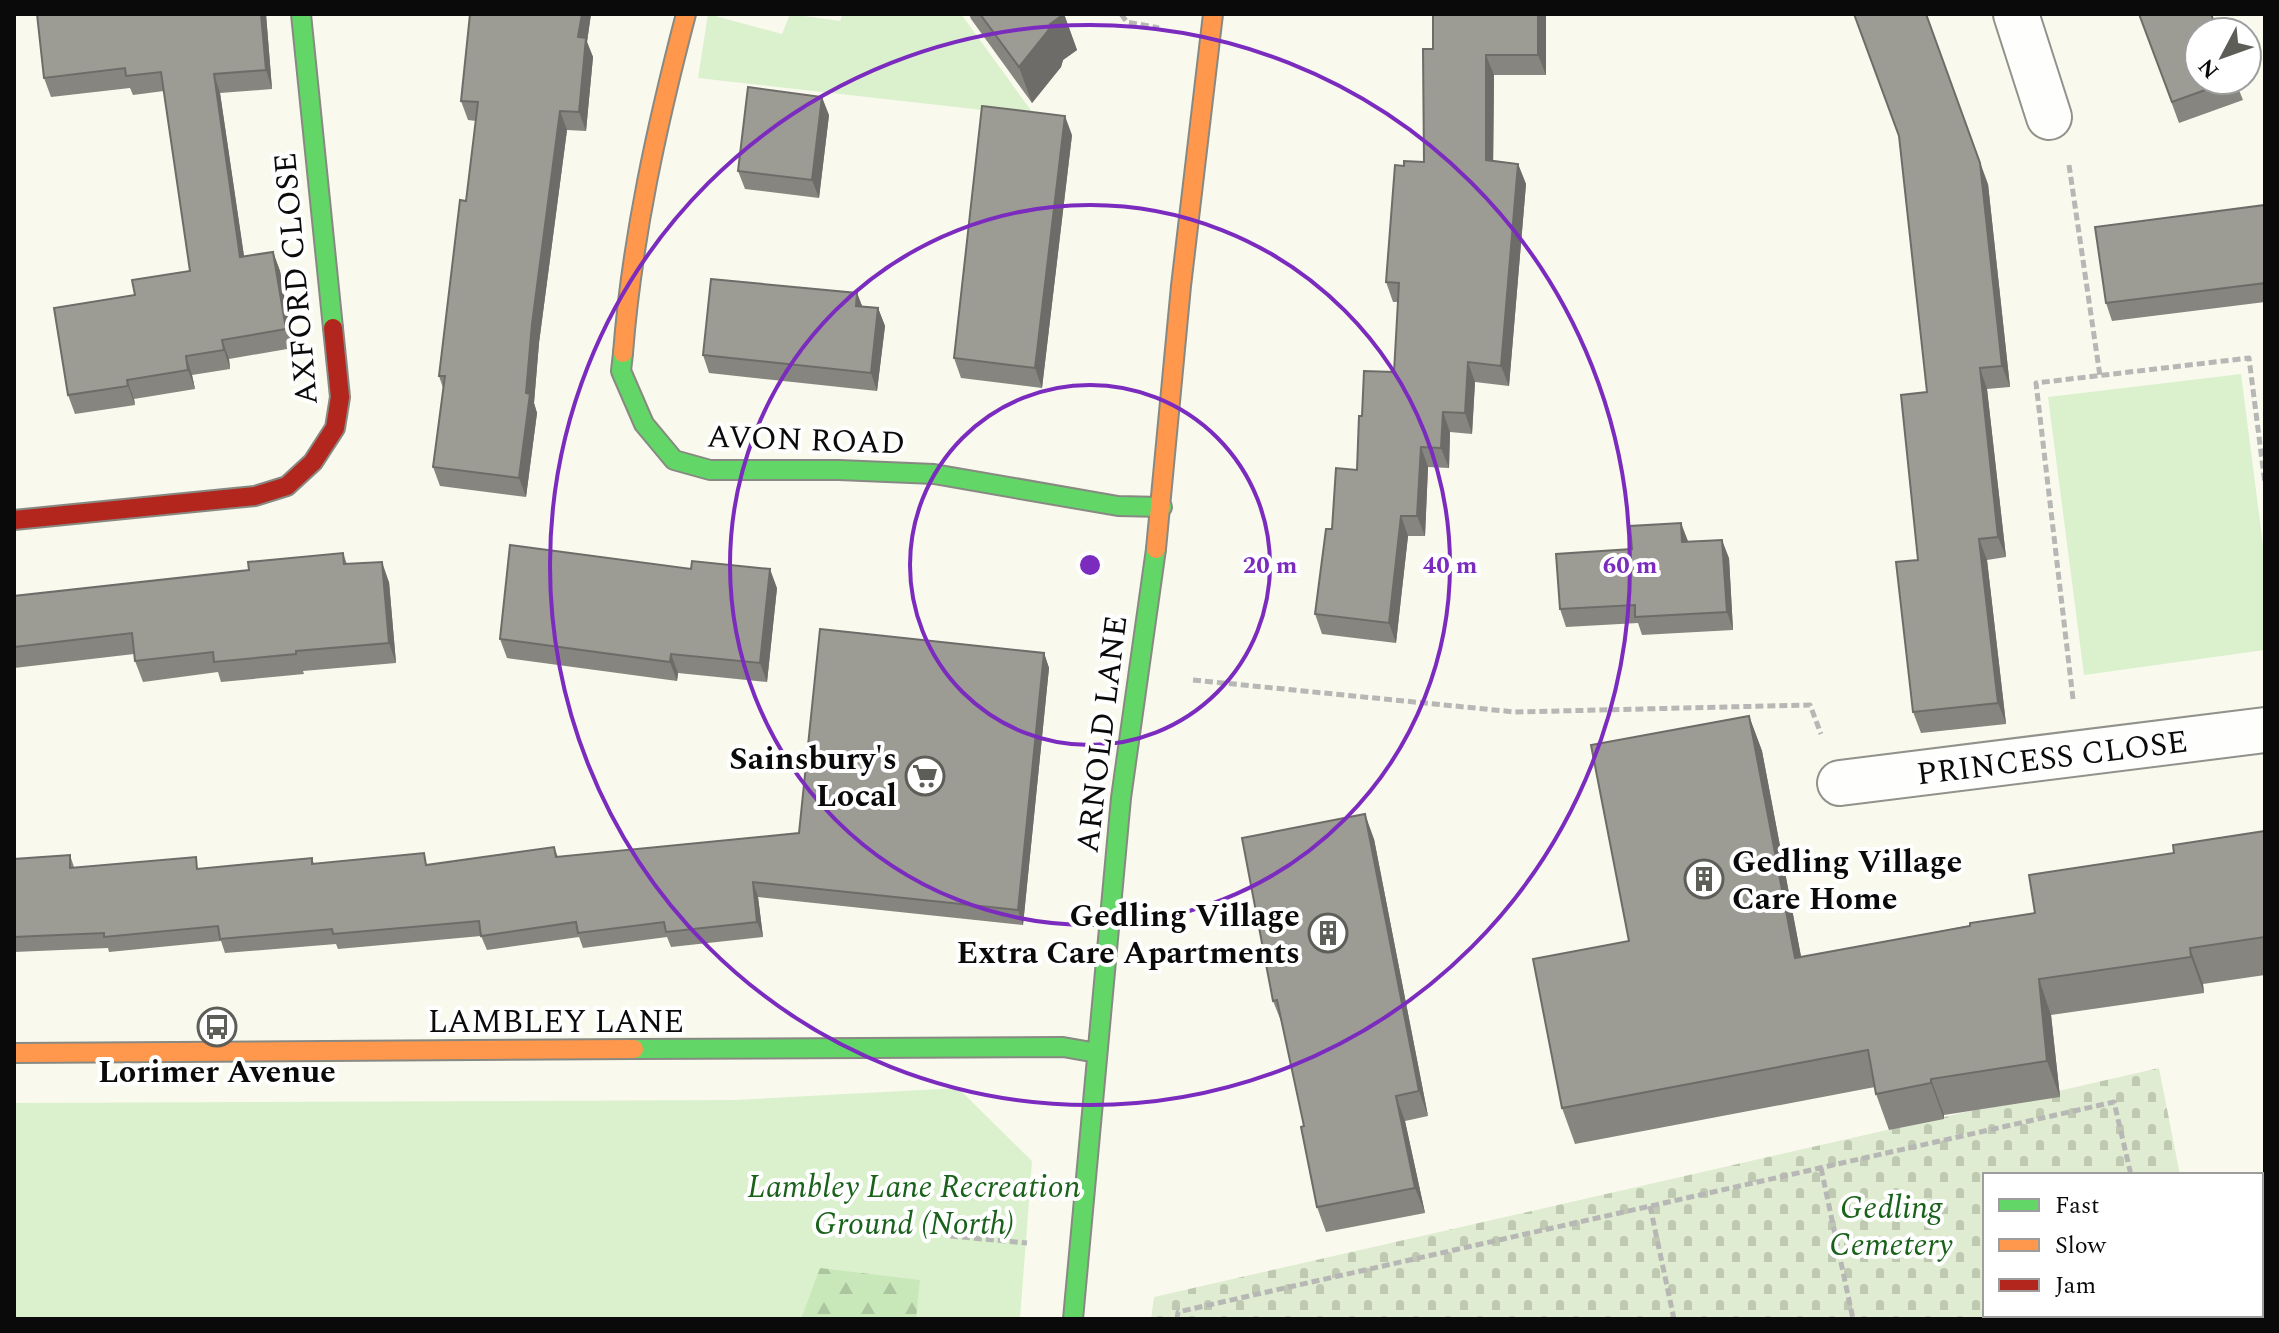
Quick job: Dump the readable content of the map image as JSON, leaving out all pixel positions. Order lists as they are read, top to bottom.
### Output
{
  "streets": {
    "street": [
      "AXFORD CLOSE",
      "AVON ROAD",
      "ARNOLD LANE",
      "PRINCESS CLOSE",
      "LAMBLEY LANE"
    ]
  },
  "crossings": [
    ["AVON ROAD", "ARNOLD LANE"],
    ["ARNOLD LANE", "LAMBLEY LANE"]
  ],
  "parks": ["Lambley Lane Recreation Ground (North)", "Gedling Cemetery"],
  "places": {
    "supermarket": ["Sainsbury's Local"],
    "building": ["Gedling Village Care Home", "Gedling Village Extra Care Apartments"],
    "bus stop": ["Lorimer Avenue"]
  },
  "legend": ["Fast", "Slow", "Jam"],
  "north": "bottom left",
  "rings": ["20 m", "40 m", "60 m"]
}
